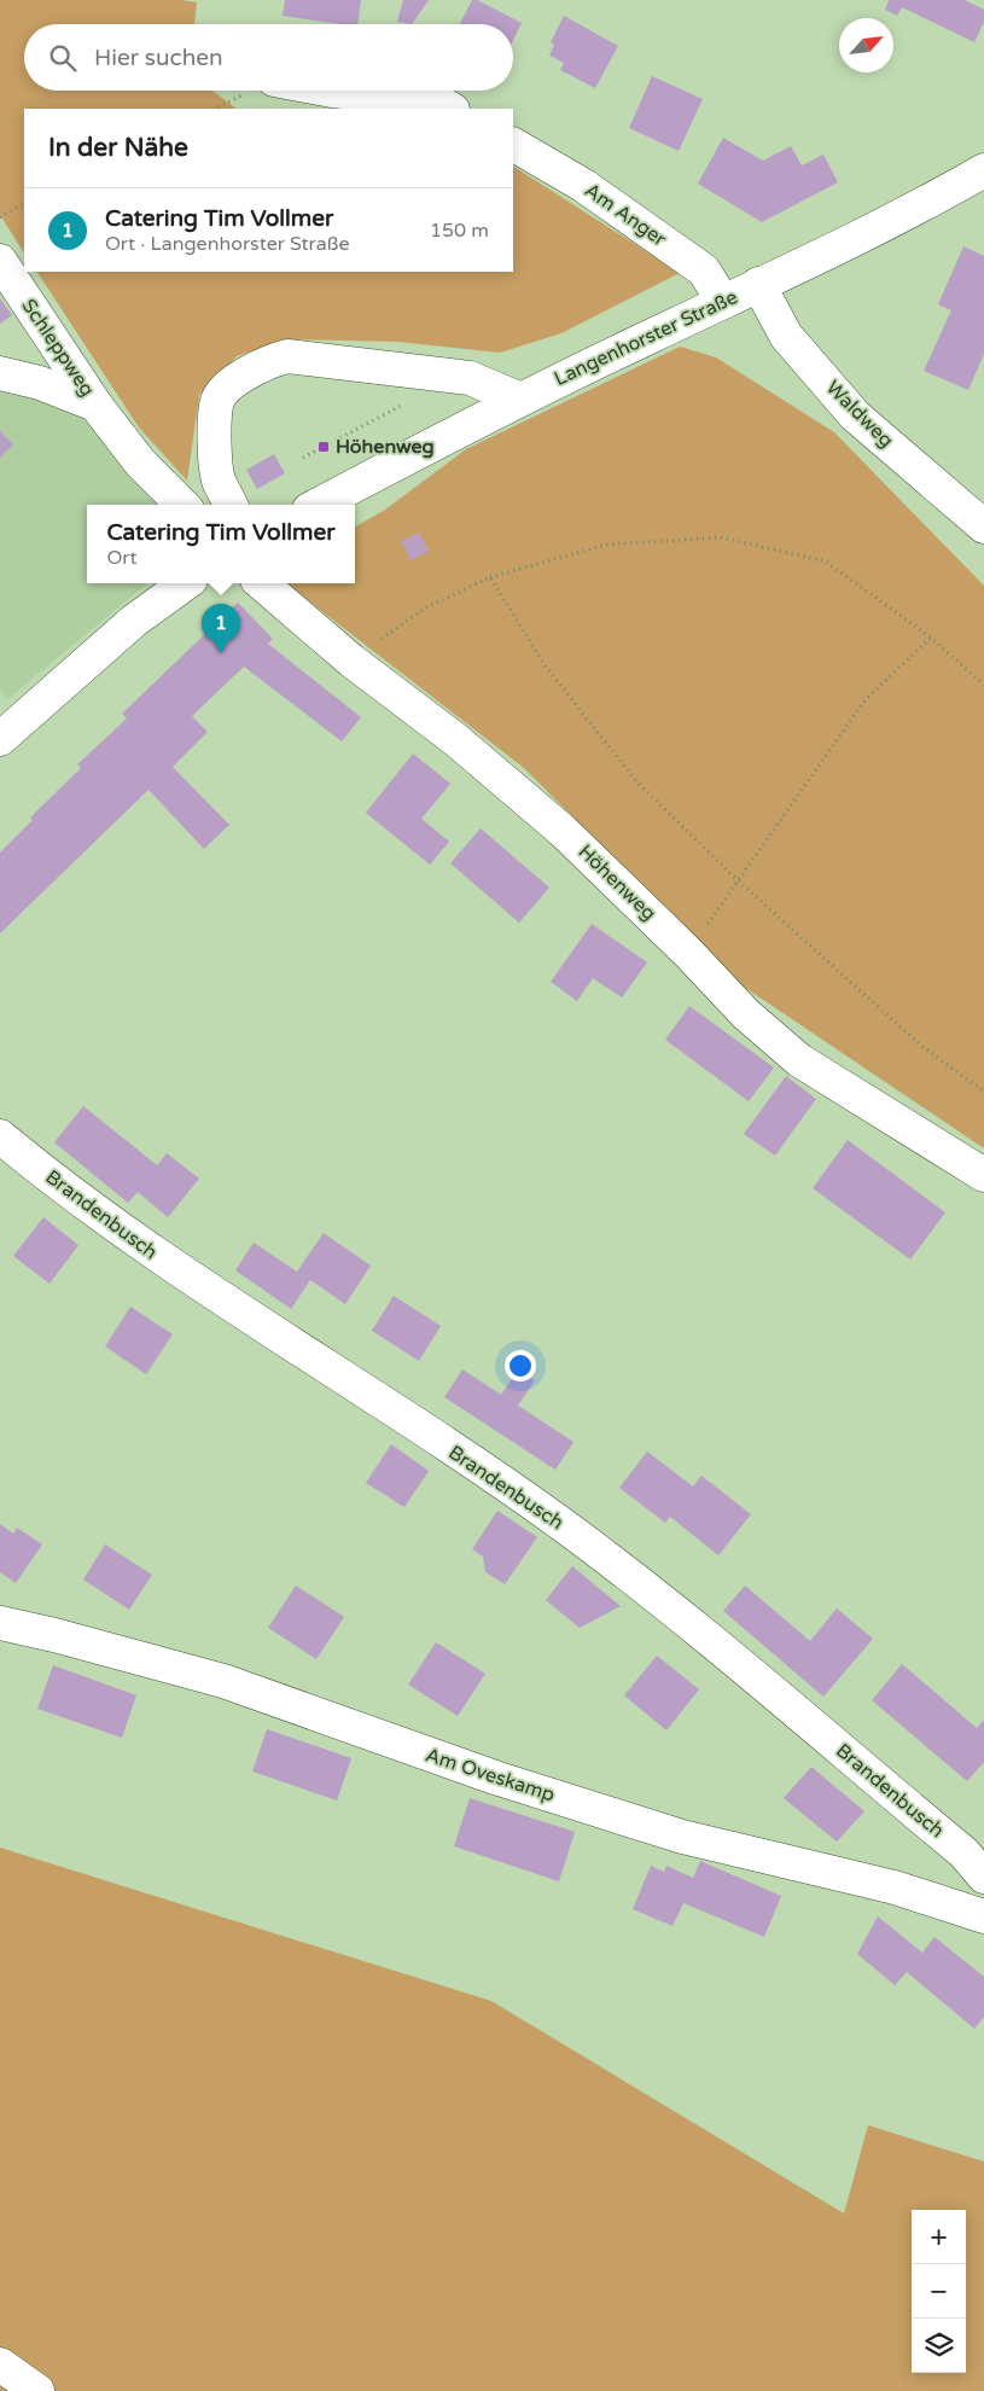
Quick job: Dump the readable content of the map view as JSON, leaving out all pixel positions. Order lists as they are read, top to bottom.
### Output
{
  "streets": {
    "street": [
      "Am Anger",
      "Langenhorster Straße",
      "Schleppweg",
      "Waldweg",
      "Höhenweg",
      "Brandenbusch",
      "Am Oveskamp"
    ]
  },
  "crossings": [
    ["Am Anger", "Langenhorster Straße"],
    ["Langenhorster Straße", "Waldweg"]
  ],
  "places": {
    "transit": ["Höhenweg"]
  },
  "north": "top right",
  "page": {
    "search": "Hier suchen",
    "heading": "In der Nähe",
    "list": [
      {
        "mark": "1",
        "name": "Catering Tim Vollmer",
        "note": "Ort · Langenhorster Straße",
        "value": "150 m"
      }
    ],
    "popup": ["Catering Tim Vollmer", "Ort"],
    "pins": "1",
    "map_buttons": ["+", "−"]
  }
}
